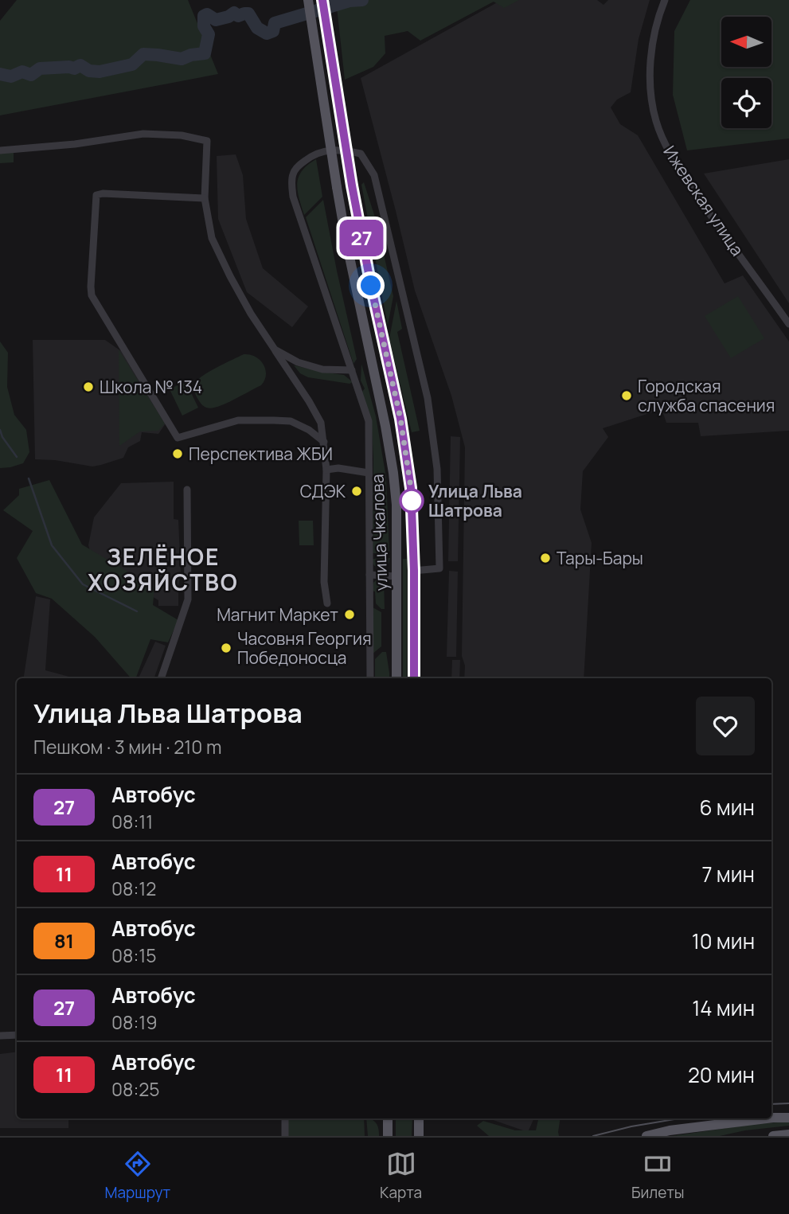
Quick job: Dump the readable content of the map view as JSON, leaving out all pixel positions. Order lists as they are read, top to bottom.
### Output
{
  "streets": {
    "main road": ["улица Чкалова"],
    "street": ["Ижевская улица"]
  },
  "districts": ["ЗЕЛЁНОЕ ХОЗЯЙСТВО"],
  "places": [
    "Школа № 134",
    "Городская служба спасения",
    "Перспектива ЖБИ",
    "СДЭК",
    "Улица Льва Шатрова",
    "Тары-Бары",
    "Магнит Маркет",
    "Часовня Георгия Победоносца"
  ],
  "lines": ["bus line 27"],
  "north": "left",
  "page": {
    "on_map": "27",
    "heading": ["Улица Льва Шатрова", "Пешком · 3 мин · 210 m"],
    "list": [
      {
        "mark": "27",
        "name": "Автобус",
        "note": "08:11",
        "value": "6 мин"
      },
      {
        "mark": "11",
        "name": "Автобус",
        "note": "08:12",
        "value": "7 мин"
      },
      {
        "mark": "81",
        "name": "Автобус",
        "note": "08:15",
        "value": "10 мин"
      },
      {
        "mark": "27",
        "name": "Автобус",
        "note": "08:19",
        "value": "14 мин"
      },
      {
        "mark": "11",
        "name": "Автобус",
        "note": "08:25",
        "value": "20 мин"
      }
    ],
    "tabs": ["Маршрут", "Карта", "Билеты"]
  }
}
